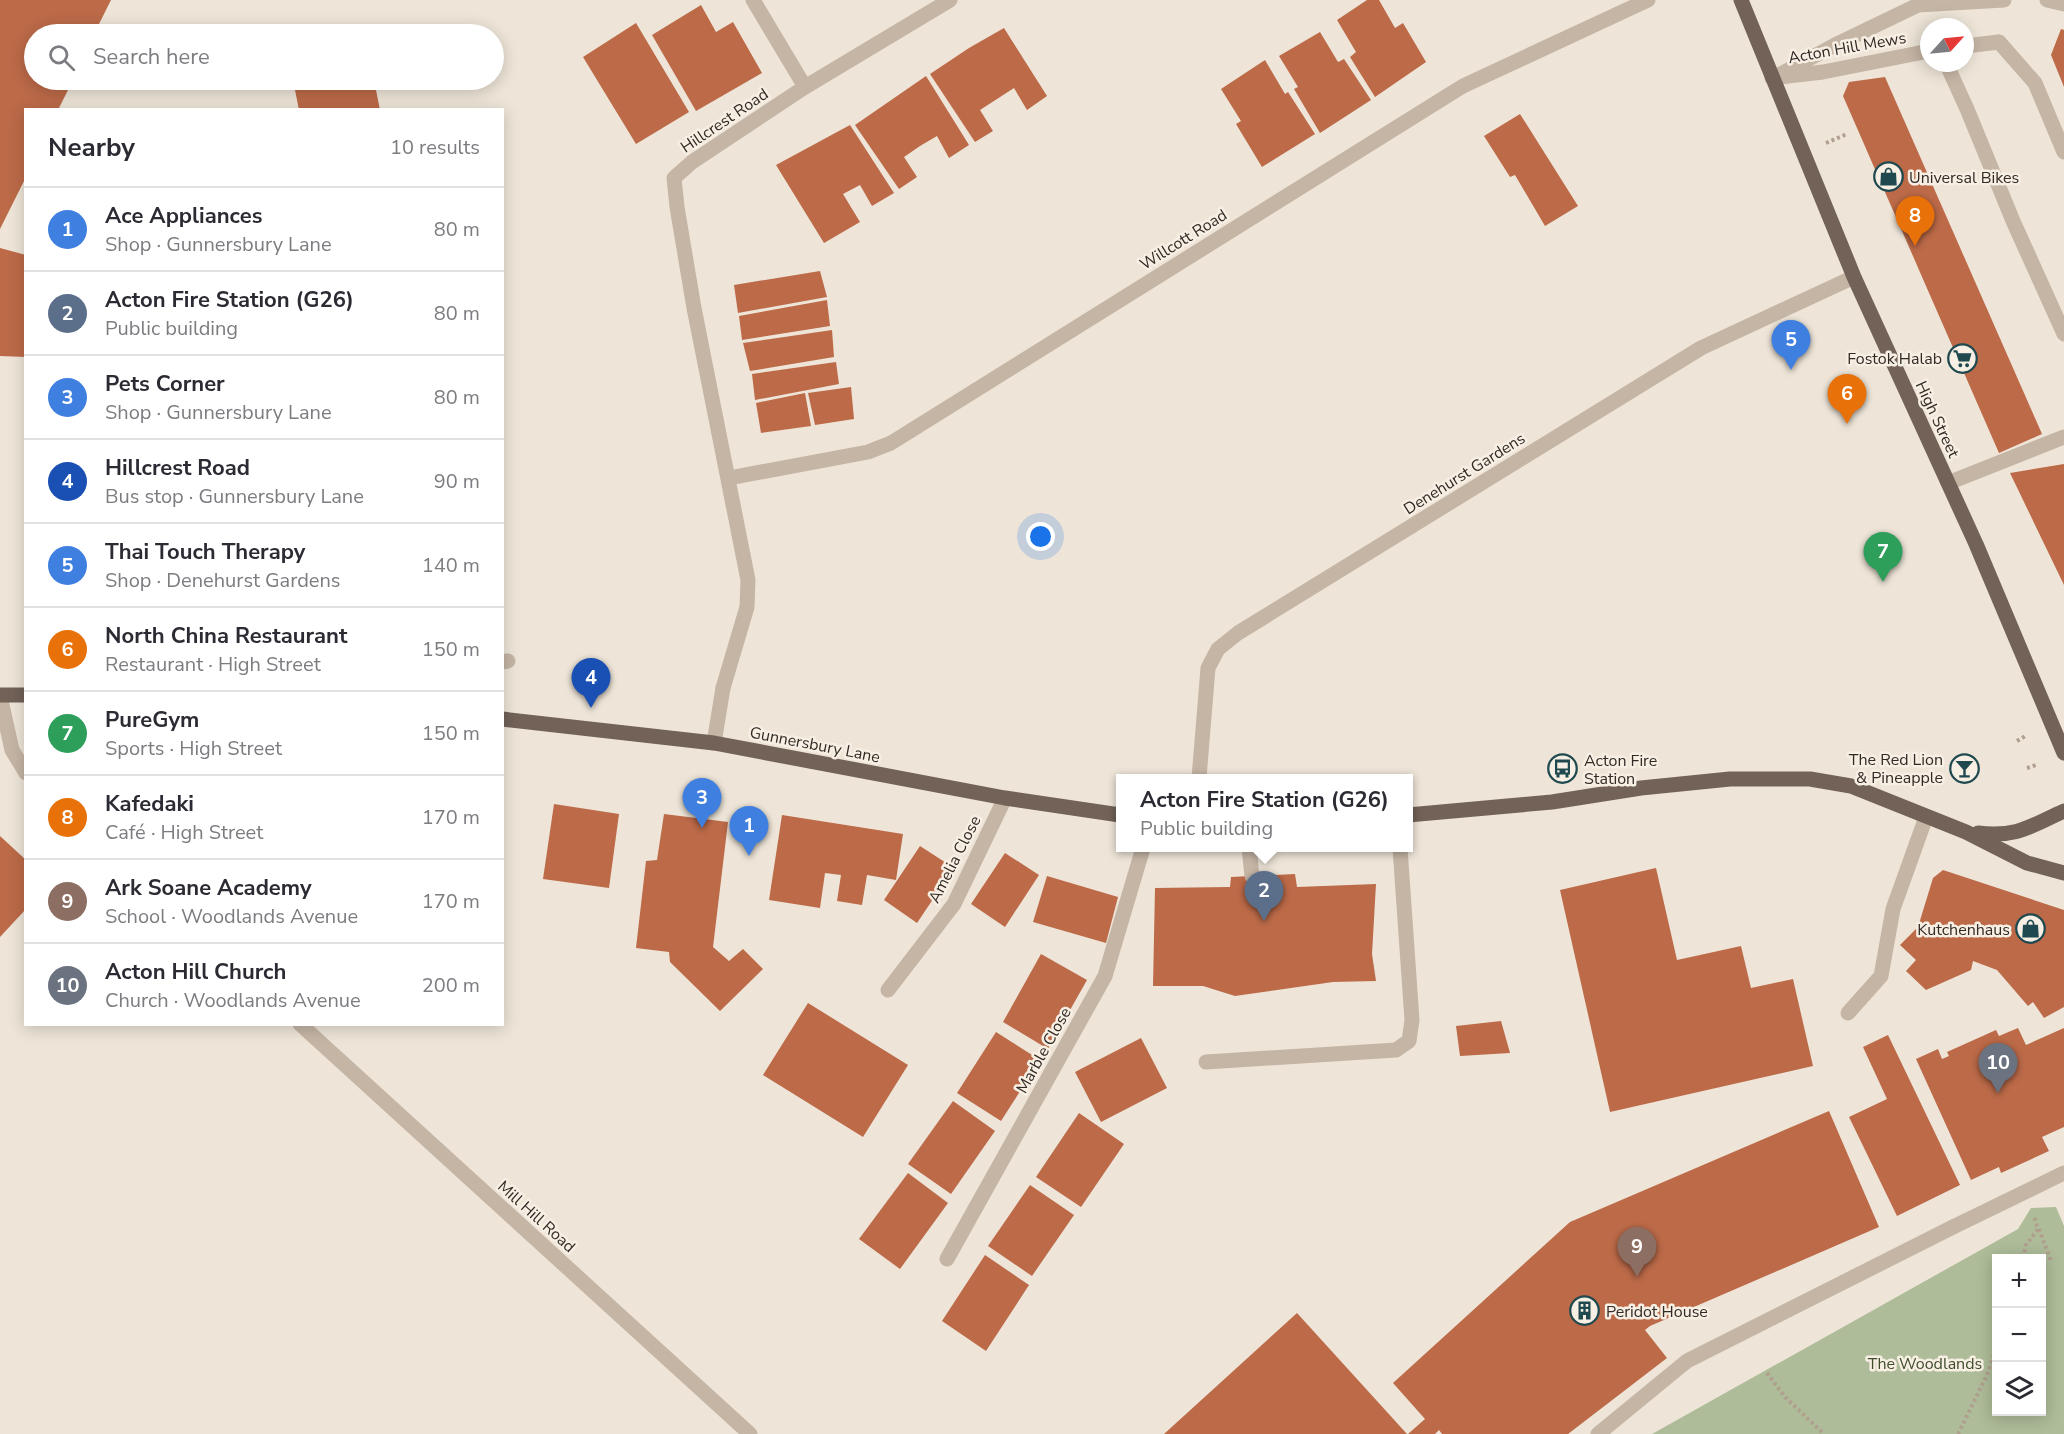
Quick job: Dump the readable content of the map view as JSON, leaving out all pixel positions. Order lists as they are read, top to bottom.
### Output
{
  "streets": {
    "main road": ["High Street", "Gunnersbury Lane"],
    "street": [
      "Acton Hill Mews",
      "Hillcrest Road",
      "Willcott Road",
      "Denehurst Gardens",
      "Amelia Close",
      "Marble Close",
      "Mill Hill Road"
    ]
  },
  "crossings": [
    ["Acton Hill Mews", "High Street"],
    ["Hillcrest Road", "Willcott Road"],
    ["Hillcrest Road", "Gunnersbury Lane"],
    ["High Street", "Denehurst Gardens"],
    ["Gunnersbury Lane", "Amelia Close"]
  ],
  "parks": ["The Woodlands"],
  "places": {
    "shop": ["Universal Bikes", "Kutchenhaus"],
    "supermarket": ["Fostok Halab"],
    "bar": ["The Red Lion & Pineapple"],
    "bus stop": ["Acton Fire Station"],
    "building": ["Peridot House"]
  },
  "north": "top right",
  "page": {
    "search": "Search here",
    "heading": ["Nearby", "10 results"],
    "list": [
      {
        "mark": "1",
        "name": "Ace Appliances",
        "note": "Shop · Gunnersbury Lane",
        "value": "80 m"
      },
      {
        "mark": "2",
        "name": "Acton Fire Station (G26)",
        "note": "Public building",
        "value": "80 m"
      },
      {
        "mark": "3",
        "name": "Pets Corner",
        "note": "Shop · Gunnersbury Lane",
        "value": "80 m"
      },
      {
        "mark": "4",
        "name": "Hillcrest Road",
        "note": "Bus stop · Gunnersbury Lane",
        "value": "90 m"
      },
      {
        "mark": "5",
        "name": "Thai Touch Therapy",
        "note": "Shop · Denehurst Gardens",
        "value": "140 m"
      },
      {
        "mark": "6",
        "name": "North China Restaurant",
        "note": "Restaurant · High Street",
        "value": "150 m"
      },
      {
        "mark": "7",
        "name": "PureGym",
        "note": "Sports · High Street",
        "value": "150 m"
      },
      {
        "mark": "8",
        "name": "Kafedaki",
        "note": "Café · High Street",
        "value": "170 m"
      },
      {
        "mark": "9",
        "name": "Ark Soane Academy",
        "note": "School · Woodlands Avenue",
        "value": "170 m"
      },
      {
        "mark": "10",
        "name": "Acton Hill Church",
        "note": "Church · Woodlands Avenue",
        "value": "200 m"
      }
    ],
    "pins": [
      "8",
      "5",
      "6",
      "7",
      "4",
      "3",
      "1",
      "2",
      "10",
      "9"
    ],
    "popup": ["Acton Fire Station (G26)", "Public building"],
    "map_buttons": ["+", "−"]
  }
}
